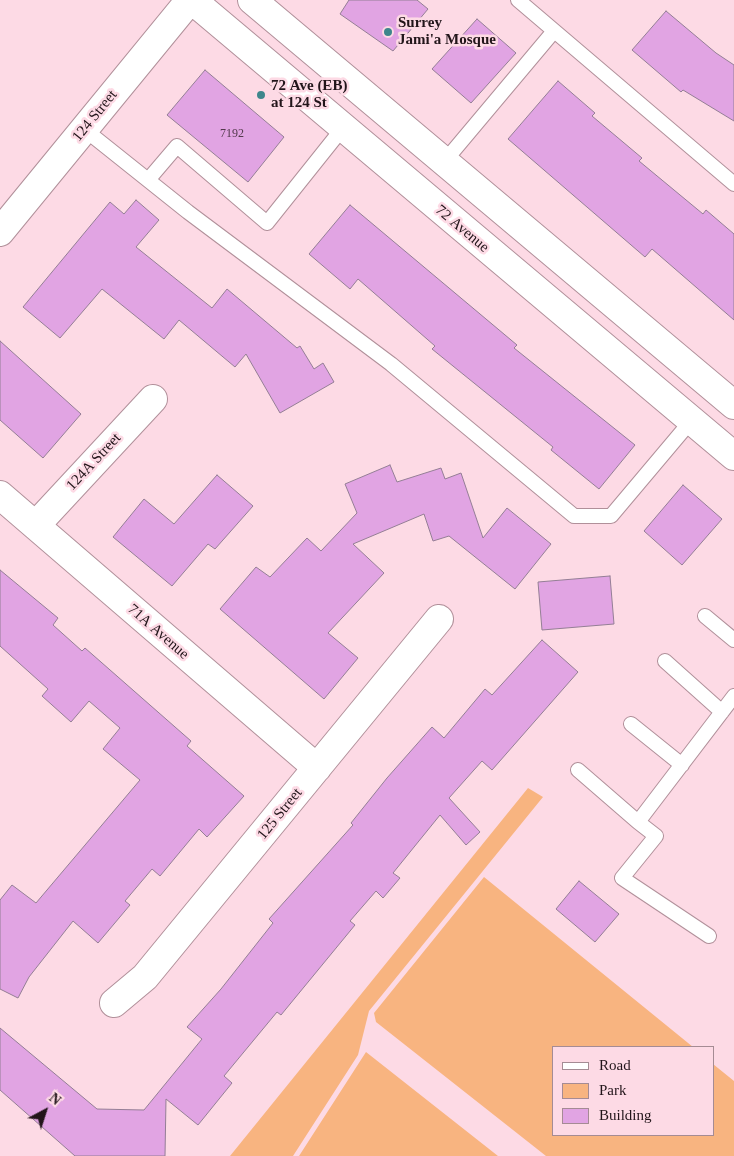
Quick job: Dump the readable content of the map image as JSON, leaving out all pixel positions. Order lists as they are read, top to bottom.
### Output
{
  "streets": {
    "street": [
      "124 Street",
      "72 Avenue",
      "124A Street",
      "71A Avenue",
      "125 Street"
    ]
  },
  "crossings": [
    ["124 Street", "72 Avenue"],
    ["124A Street", "71A Avenue"],
    ["71A Avenue", "125 Street"]
  ],
  "places": ["Surrey Jami'a Mosque", "72 Ave (EB) at 124 St"],
  "house_numbers": ["7192"],
  "legend": ["Road", "Park", "Building"],
  "north": "top right"
}
